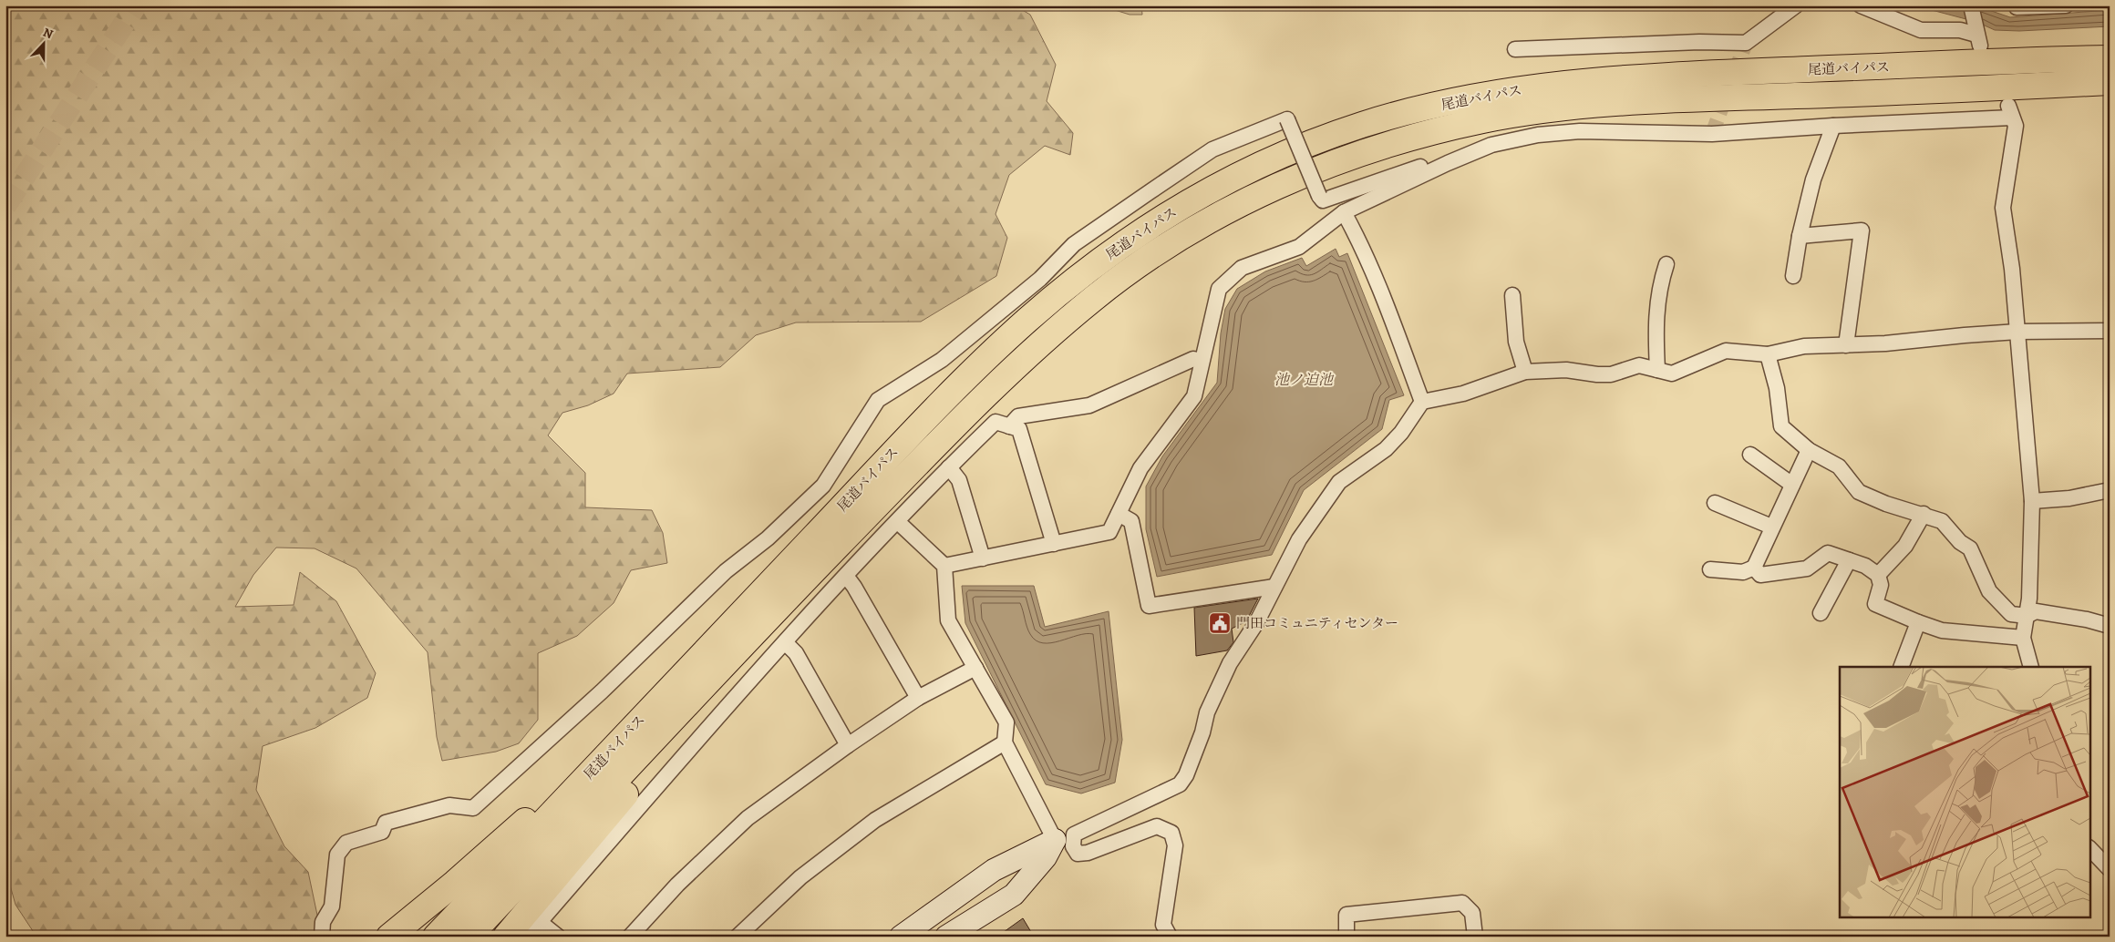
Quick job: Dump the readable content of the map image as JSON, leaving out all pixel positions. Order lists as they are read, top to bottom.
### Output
{
  "streets": {
    "highway": ["尾道バイパス"]
  },
  "water": ["池ノ迫池"],
  "places": {
    "public building": ["門田コミュニティセンター"]
  },
  "north": "top"
}
